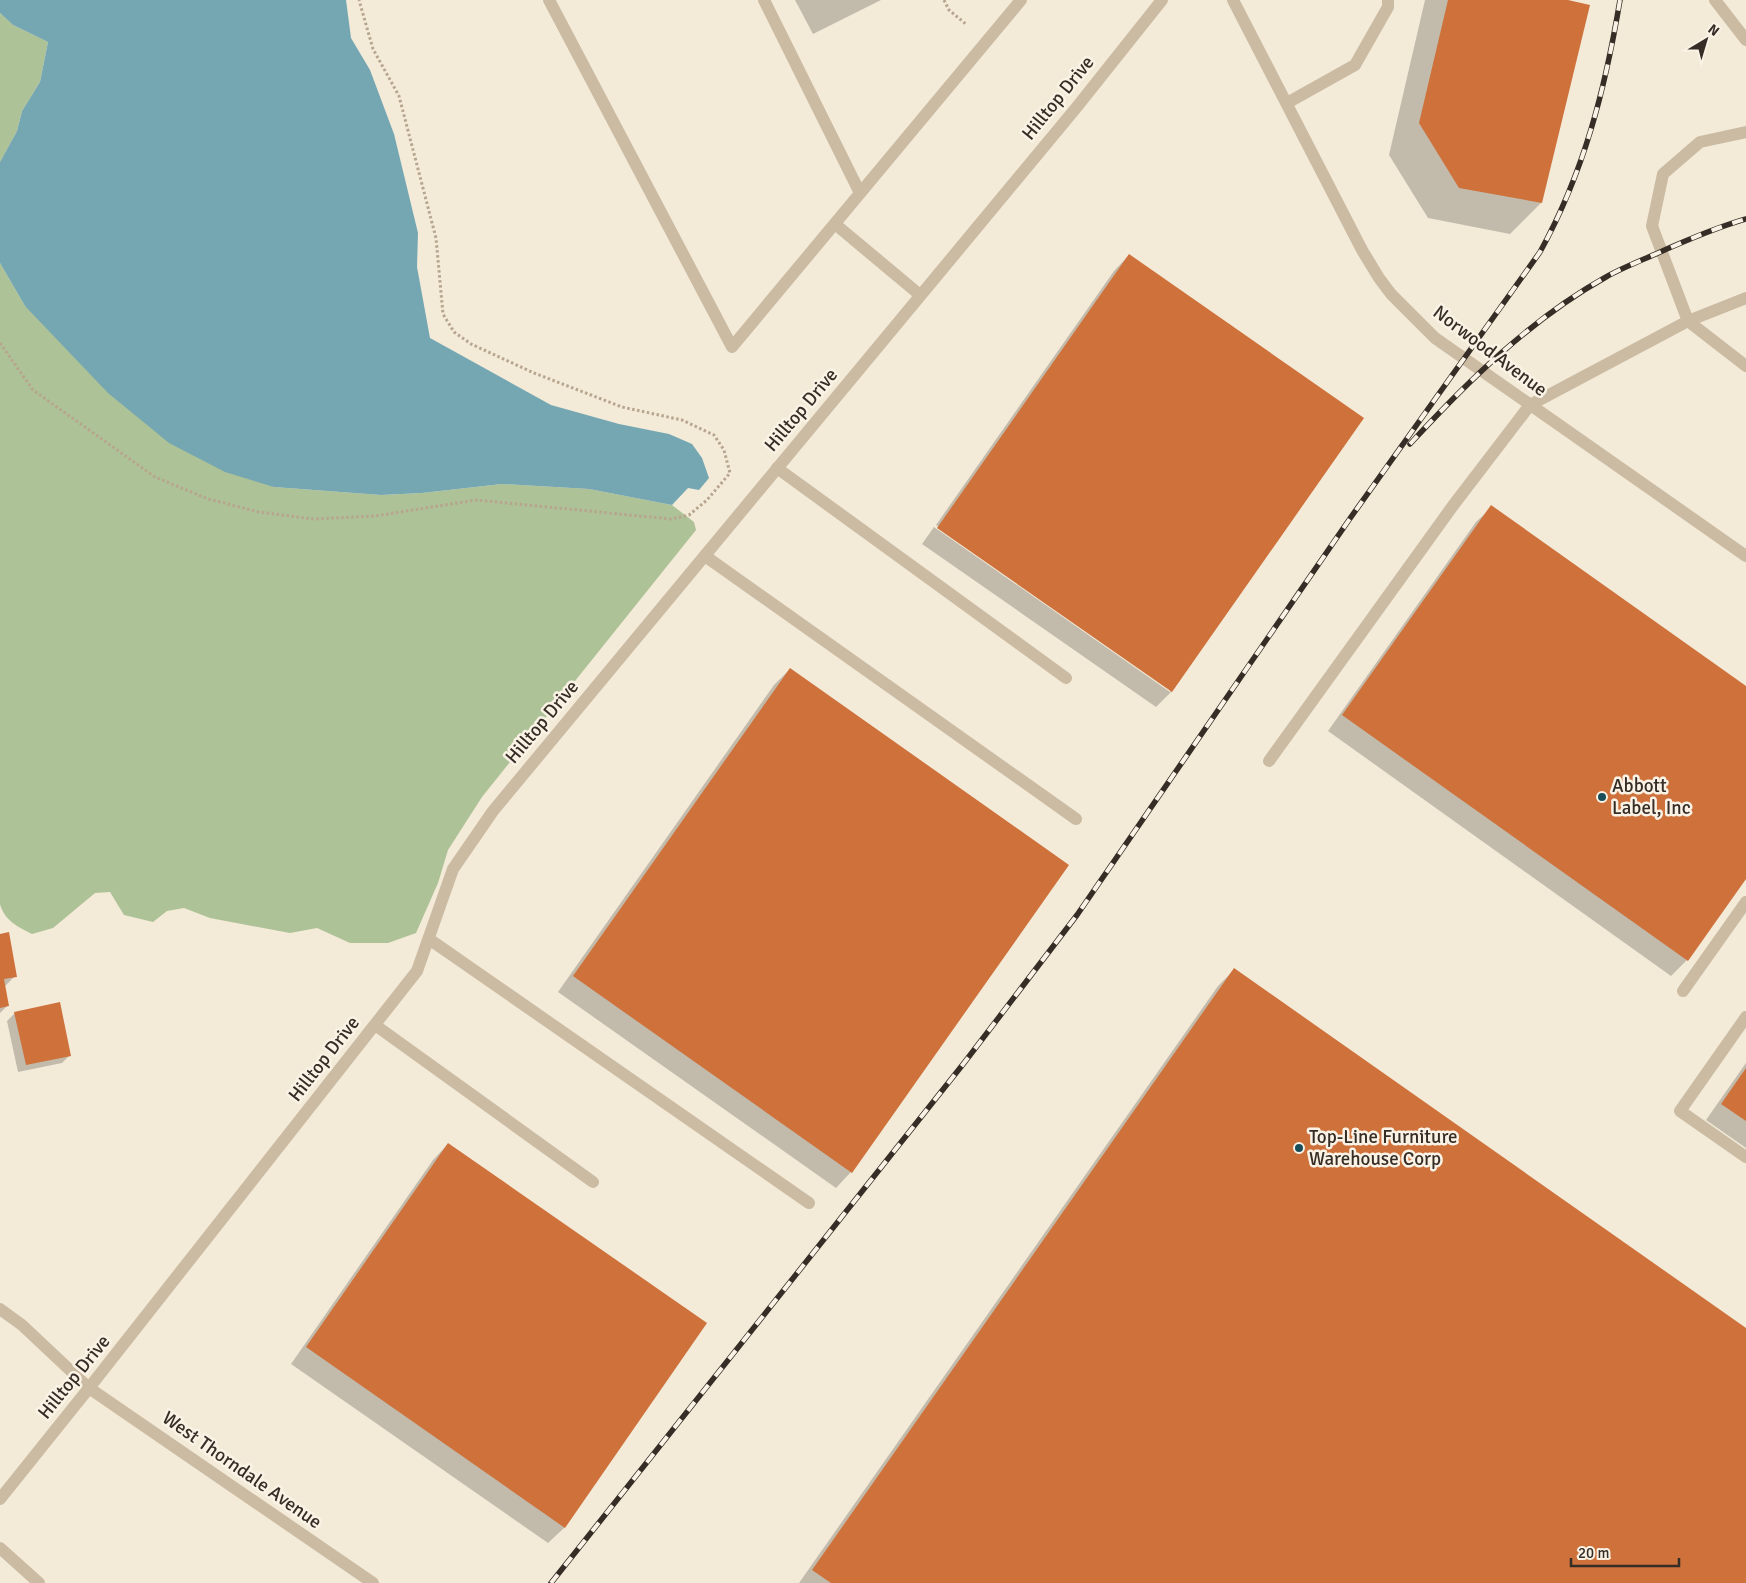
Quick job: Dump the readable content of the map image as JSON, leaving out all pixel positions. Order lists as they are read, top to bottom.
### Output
{
  "streets": {
    "street": ["Hilltop Drive", "Norwood Avenue", "West Thorndale Avenue"]
  },
  "crossings": [
    ["Hilltop Drive", "West Thorndale Avenue"]
  ],
  "places": ["Abbott Label, Inc", "Top-Line Furniture Warehouse Corp"],
  "scale_bar": "20 m",
  "north": "top right"
}
